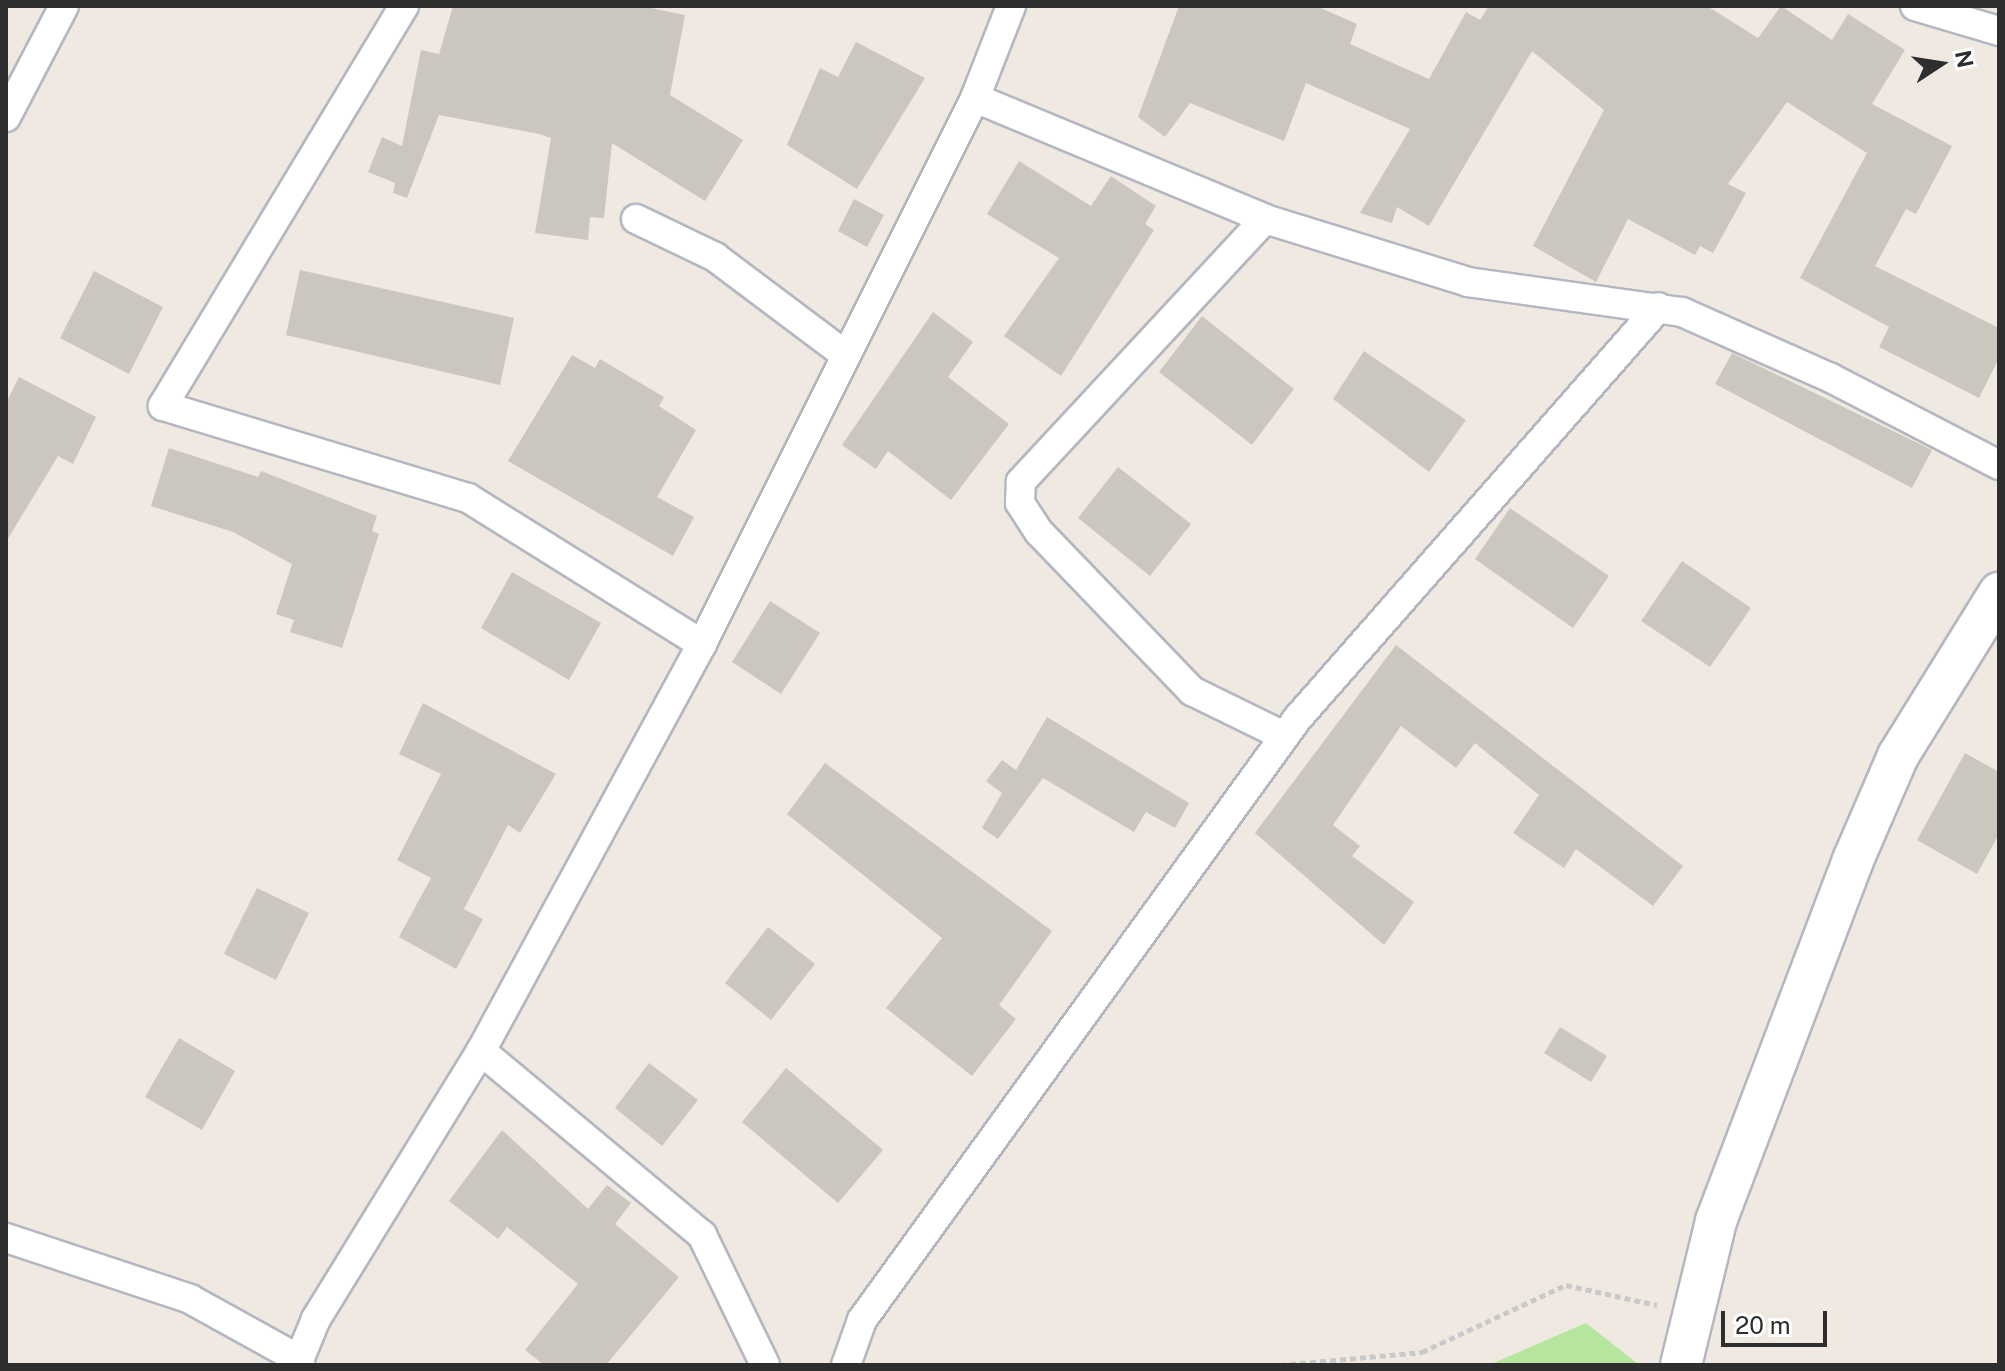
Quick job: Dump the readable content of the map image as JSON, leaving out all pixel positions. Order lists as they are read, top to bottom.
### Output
{
  "scale_bar": "20 m",
  "north": "right"
}
